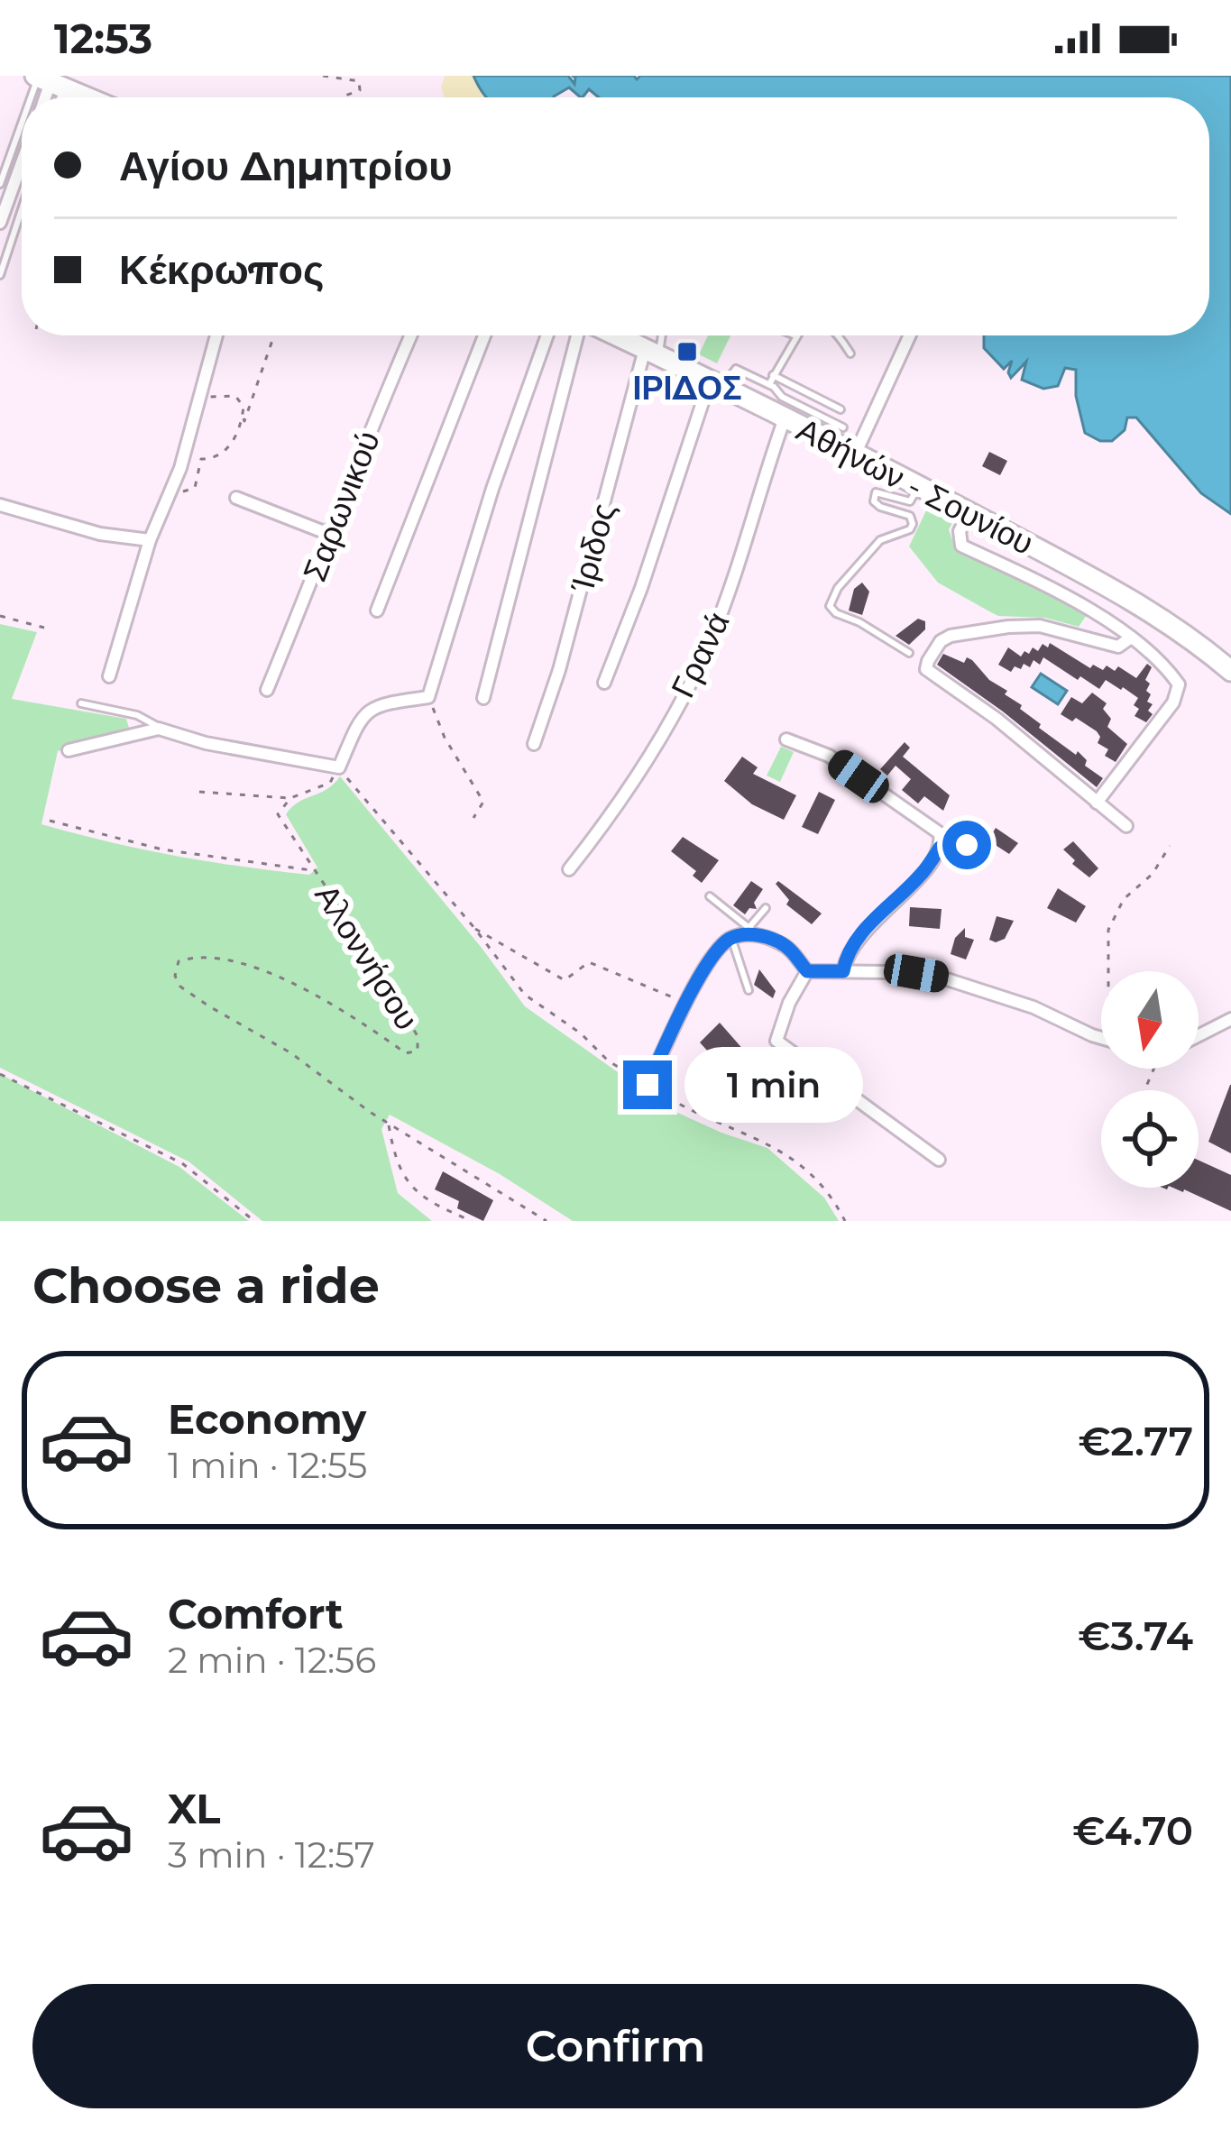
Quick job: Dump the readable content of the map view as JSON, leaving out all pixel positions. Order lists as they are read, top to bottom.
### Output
{
  "streets": {
    "main road": ["Αθήνών - Σουνίου"],
    "street": ["Σαρωνικού", "Ίριδος", "Γρανά"],
    "path": ["Αλοννήσου"]
  },
  "crossings": [
    ["Αθήνών - Σουνίου", "Ίριδος"],
    ["Αθήνών - Σουνίου", "Γρανά"]
  ],
  "places": {
    "transit": ["ΙΡΙΔΟΣ"]
  },
  "north": "bottom",
  "page": {
    "status": "12:53",
    "banner": ["Αγίου Δημητρίου", "Κέκρωπος"],
    "bubble": "1 min",
    "heading": "Choose a ride",
    "list": [
      {
        "name": "Economy",
        "note": "1 min · 12:55",
        "value": "€2.77"
      },
      {
        "name": "Comfort",
        "note": "2 min · 12:56",
        "value": "€3.74"
      },
      {
        "name": "XL",
        "note": "3 min · 12:57",
        "value": "€4.70"
      }
    ],
    "buttons": "Confirm"
  }
}
